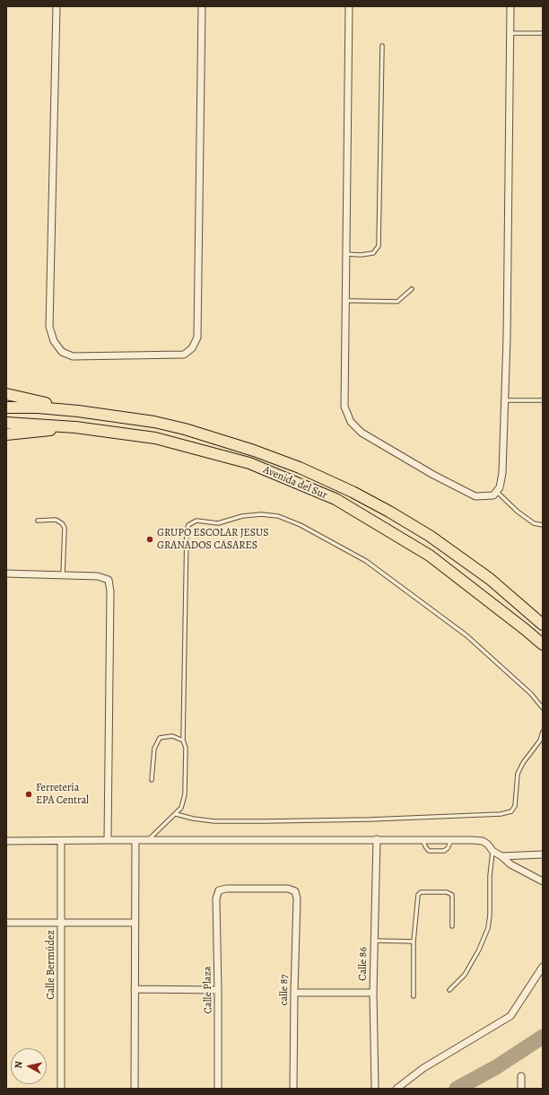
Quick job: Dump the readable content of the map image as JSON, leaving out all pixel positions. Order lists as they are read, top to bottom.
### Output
{
  "streets": {
    "highway": ["Avenida del Sur"],
    "street": [
      "Calle 86",
      "Calle Bermúdez",
      "Calle Plaza",
      "calle 87"
    ]
  },
  "crossings": [
    ["Calle Plaza", "calle 87"]
  ],
  "places": ["GRUPO ESCOLAR JESUS GRANADOS CASARES", "Ferretería EPA Central"],
  "north": "left"
}
